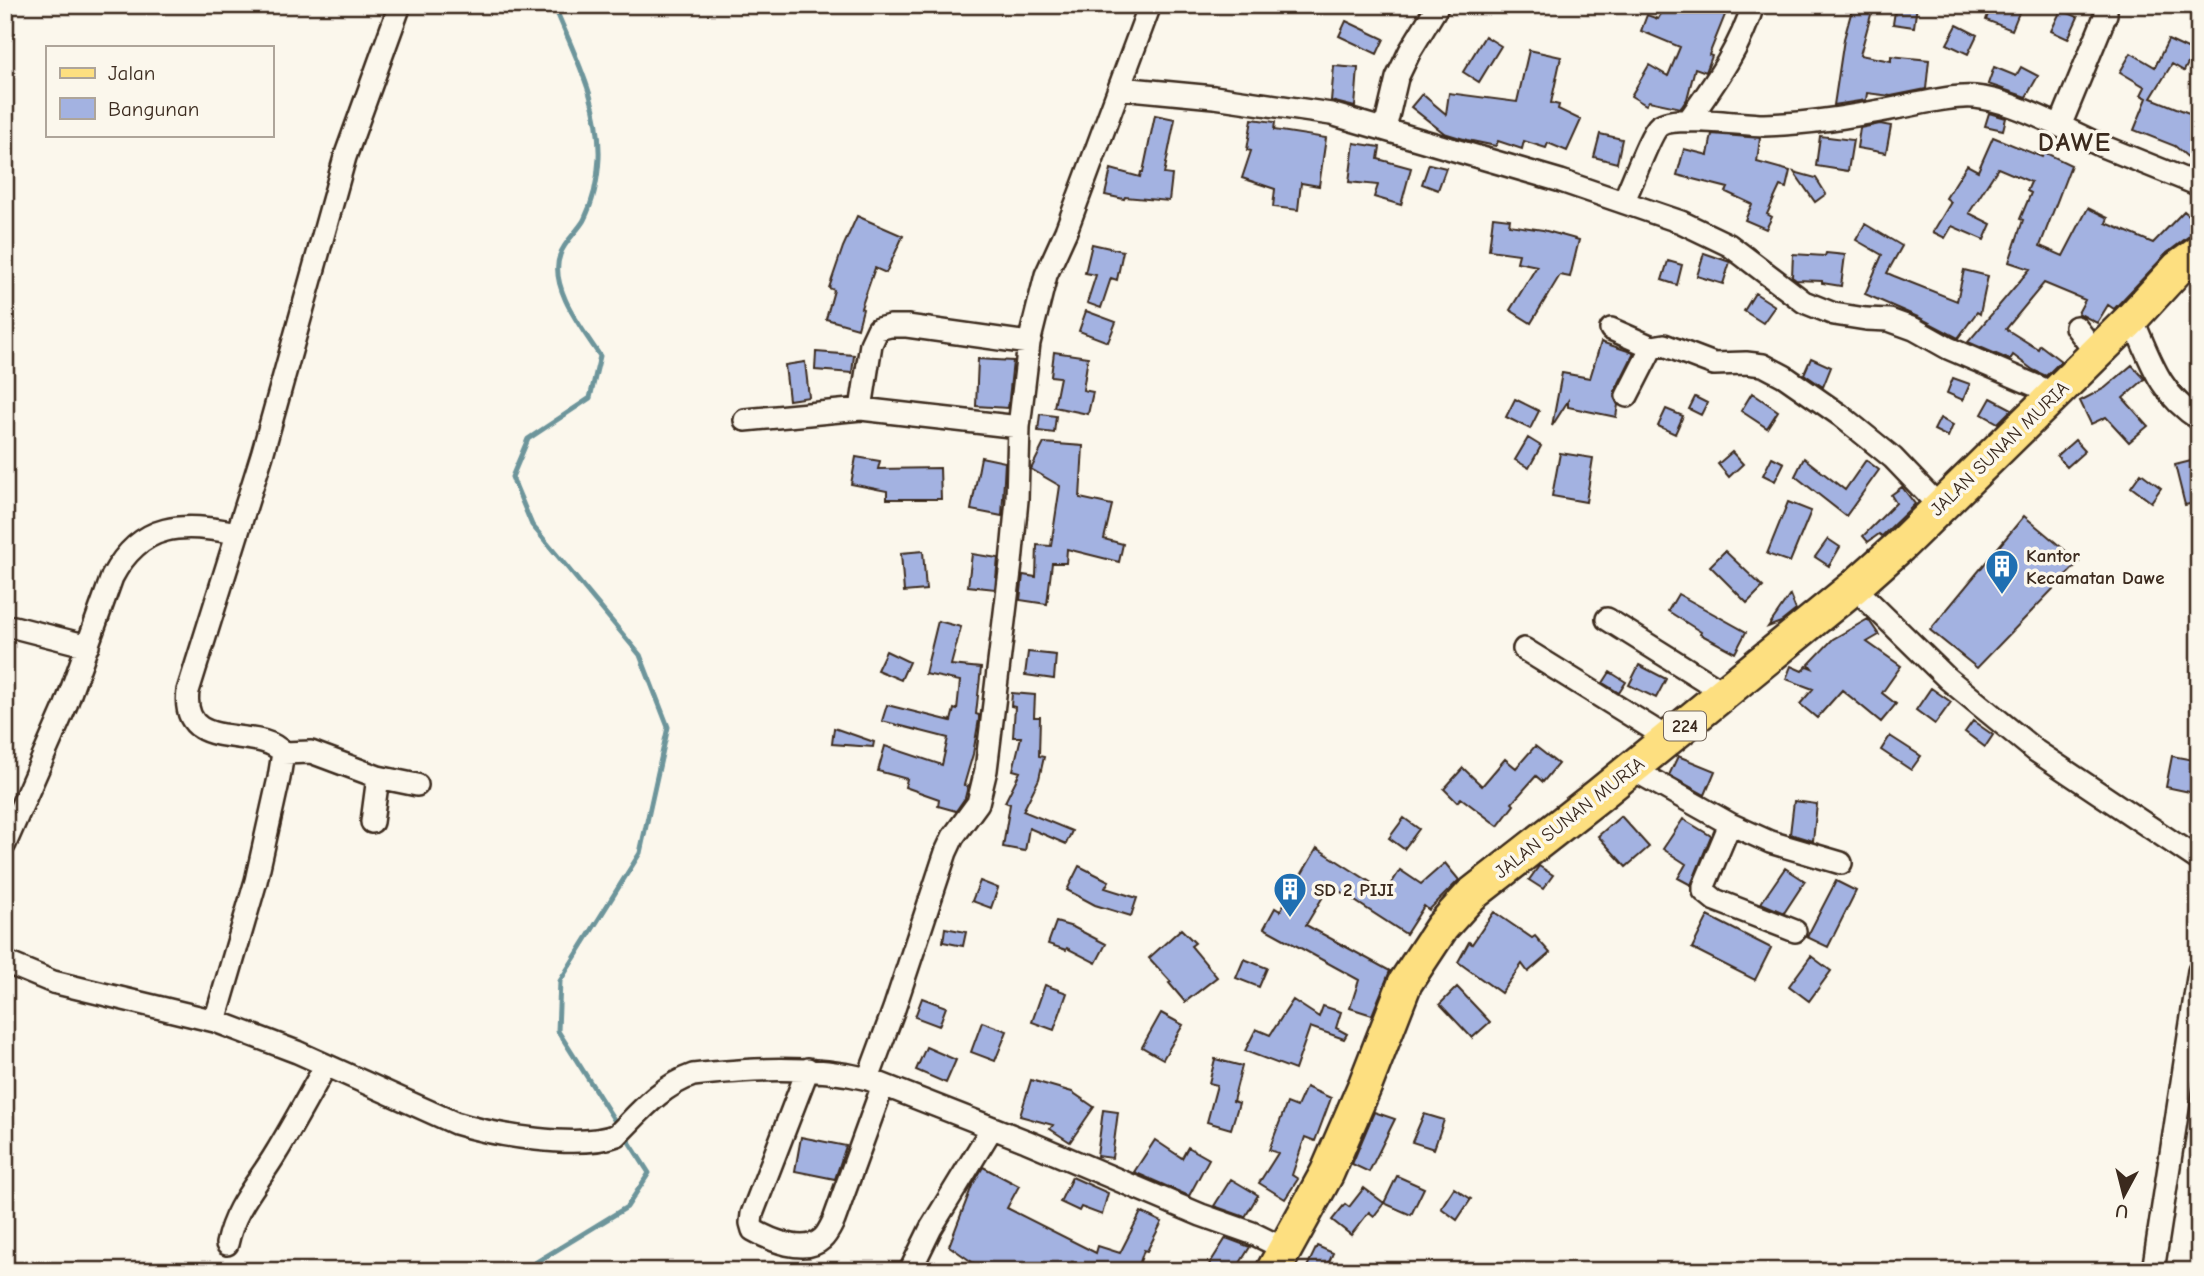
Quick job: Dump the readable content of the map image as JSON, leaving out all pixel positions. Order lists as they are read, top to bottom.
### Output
{
  "streets": {
    "main road": ["JALAN SUNAN MURIA", "224"]
  },
  "districts": ["DAWE"],
  "places": {
    "building": ["Kantor Kecamatan Dawe", "SD 2 PIJI"]
  },
  "legend": ["Jalan", "Bangunan"],
  "north": "bottom"
}
